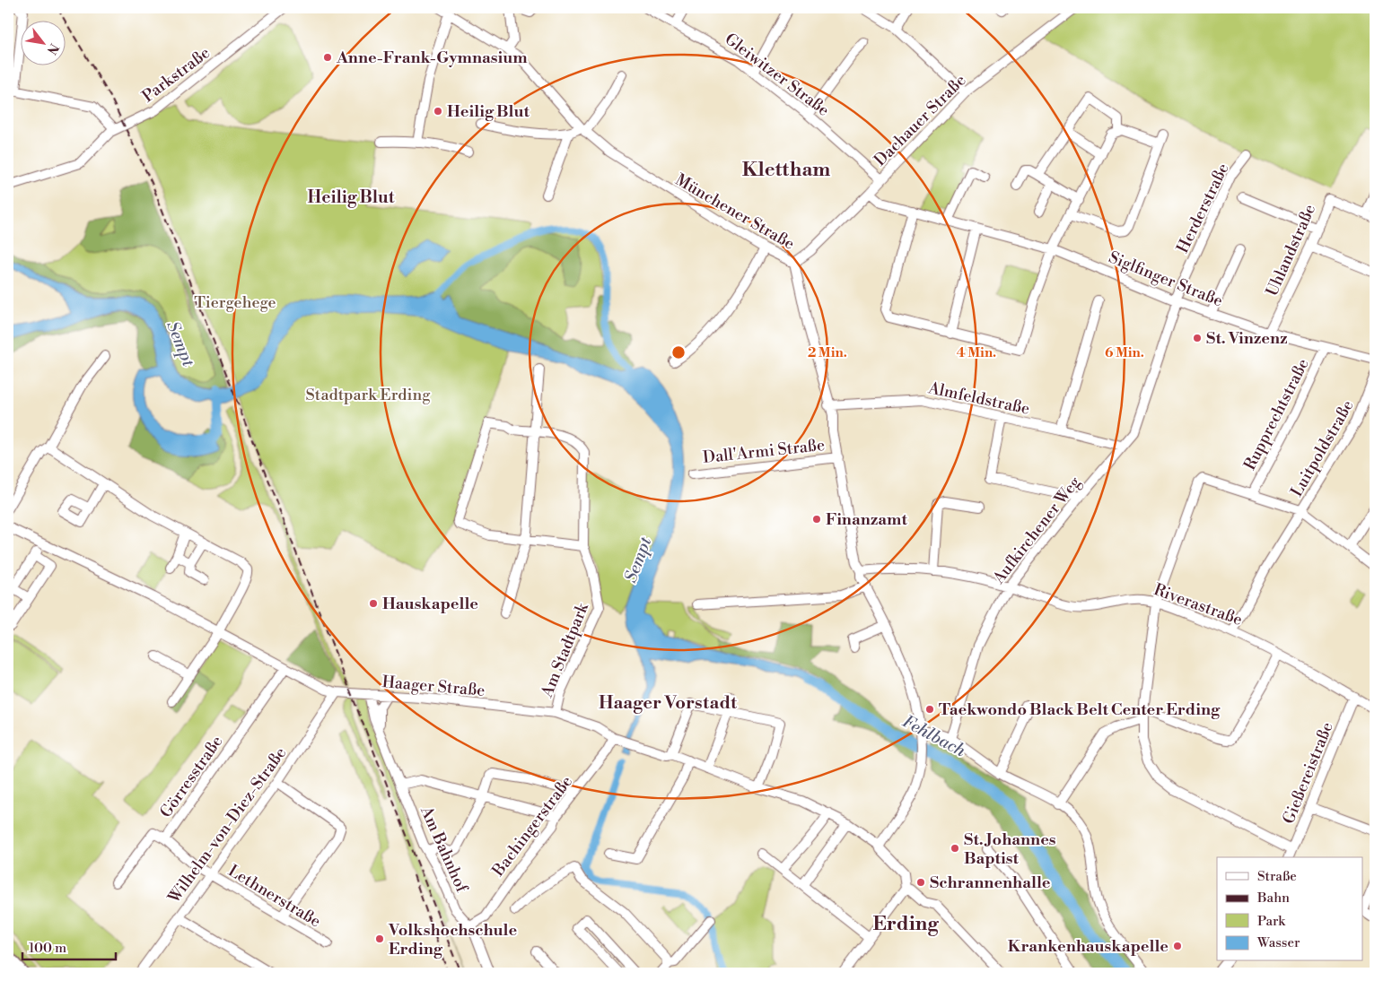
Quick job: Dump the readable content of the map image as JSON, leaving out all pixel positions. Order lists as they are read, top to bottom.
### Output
{
  "streets": {
    "street": [
      "Parkstraße",
      "Gleiwitzer Straße",
      "Dachauer Straße",
      "Herderstraße",
      "Münchener Straße",
      "Uhlandstraße",
      "Siglfinger Straße",
      "Almfeldstraße",
      "Rupprechtstraße",
      "Luitpoldstraße",
      "Dall'Armi Straße",
      "Aufkirchener Weg",
      "Riverastraße",
      "Am Stadtpark",
      "Haager Straße",
      "Gießereistraße",
      "Görresstraße",
      "Wilhelm-von-Diez-Straße",
      "Bachingerstraße",
      "Am Bahnhof",
      "Lethnerstraße"
    ]
  },
  "crossings": [
    ["Gleiwitzer Straße", "Dachauer Straße"],
    ["Dachauer Straße", "Münchener Straße"],
    ["Dachauer Straße", "Siglfinger Straße"],
    ["Herderstraße", "Siglfinger Straße"],
    ["Herderstraße", "Almfeldstraße"],
    ["Herderstraße", "Aufkirchener Weg"],
    ["Münchener Straße", "Almfeldstraße"],
    ["Münchener Straße", "Dall'Armi Straße"],
    ["Münchener Straße", "Riverastraße"],
    ["Münchener Straße", "Haager Straße"],
    ["Uhlandstraße", "Siglfinger Straße"],
    ["Siglfinger Straße", "Rupprechtstraße"],
    ["Almfeldstraße", "Aufkirchener Weg"],
    ["Luitpoldstraße", "Riverastraße"],
    ["Aufkirchener Weg", "Riverastraße"],
    ["Riverastraße", "Gießereistraße"],
    ["Am Stadtpark", "Haager Straße"],
    ["Haager Straße", "Görresstraße"],
    ["Haager Straße", "Wilhelm-von-Diez-Straße"],
    ["Haager Straße", "Bachingerstraße"],
    ["Haager Straße", "Am Bahnhof"],
    ["Görresstraße", "Lethnerstraße"],
    ["Wilhelm-von-Diez-Straße", "Lethnerstraße"],
    ["Bachingerstraße", "Am Bahnhof"]
  ],
  "districts": [
    "Klettham",
    "Heilig Blut",
    "Haager Vorstadt",
    "Erding"
  ],
  "water": ["Sempt", "Fehlbach"],
  "parks": ["Tiergehege", "Stadtpark Erding"],
  "places": [
    "Anne-Frank-Gymnasium",
    "Heilig Blut",
    "St. Vinzenz",
    "Finanzamt",
    "Hauskapelle",
    "Taekwondo Black Belt Center Erding",
    "St. Johannes Baptist",
    "Schrannenhalle",
    "Volkshochschule Erding",
    "Krankenhauskapelle"
  ],
  "legend": [
    "Straße",
    "Bahn",
    "Park",
    "Wasser"
  ],
  "scale_bar": "100 m",
  "north": "bottom right",
  "rings": ["2 Min.", "4 Min.", "6 Min."]
}
